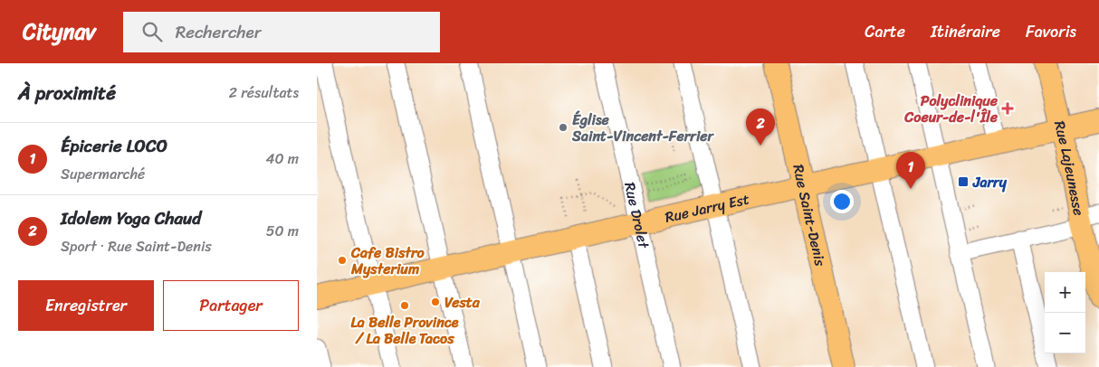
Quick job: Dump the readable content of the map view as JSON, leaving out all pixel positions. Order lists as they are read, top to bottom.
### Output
{
  "streets": {
    "main road": ["Rue Lajeunesse", "Rue Jarry Est", "Rue Saint-Denis"],
    "street": ["Rue Drolet"]
  },
  "crossings": [
    ["Rue Lajeunesse", "Rue Jarry Est"],
    ["Rue Jarry Est", "Rue Drolet"],
    ["Rue Jarry Est", "Rue Saint-Denis"]
  ],
  "places": {
    "health": ["Polyclinique Coeur-de-l'Île"],
    "other": [
      "Église Saint-Vincent-Ferrier",
      "Cafe Bistro Mysterium",
      "Vesta",
      "La Belle Province / La Belle Tacos"
    ],
    "transit": ["Jarry"]
  },
  "page": {
    "header": "Citynav",
    "search": "Rechercher",
    "nav": ["Carte", "Itinéraire", "Favoris"],
    "heading": ["À proximité", "2 résultats"],
    "pins": ["2", "1"],
    "list": [
      {
        "mark": "1",
        "name": "Épicerie LOCO",
        "note": "Supermarché",
        "value": "40 m"
      },
      {
        "mark": "2",
        "name": "Idolem Yoga Chaud",
        "note": "Sport · Rue Saint-Denis",
        "value": "50 m"
      }
    ],
    "buttons": ["Enregistrer", "Partager"],
    "map_buttons": ["+", "−"]
  }
}
